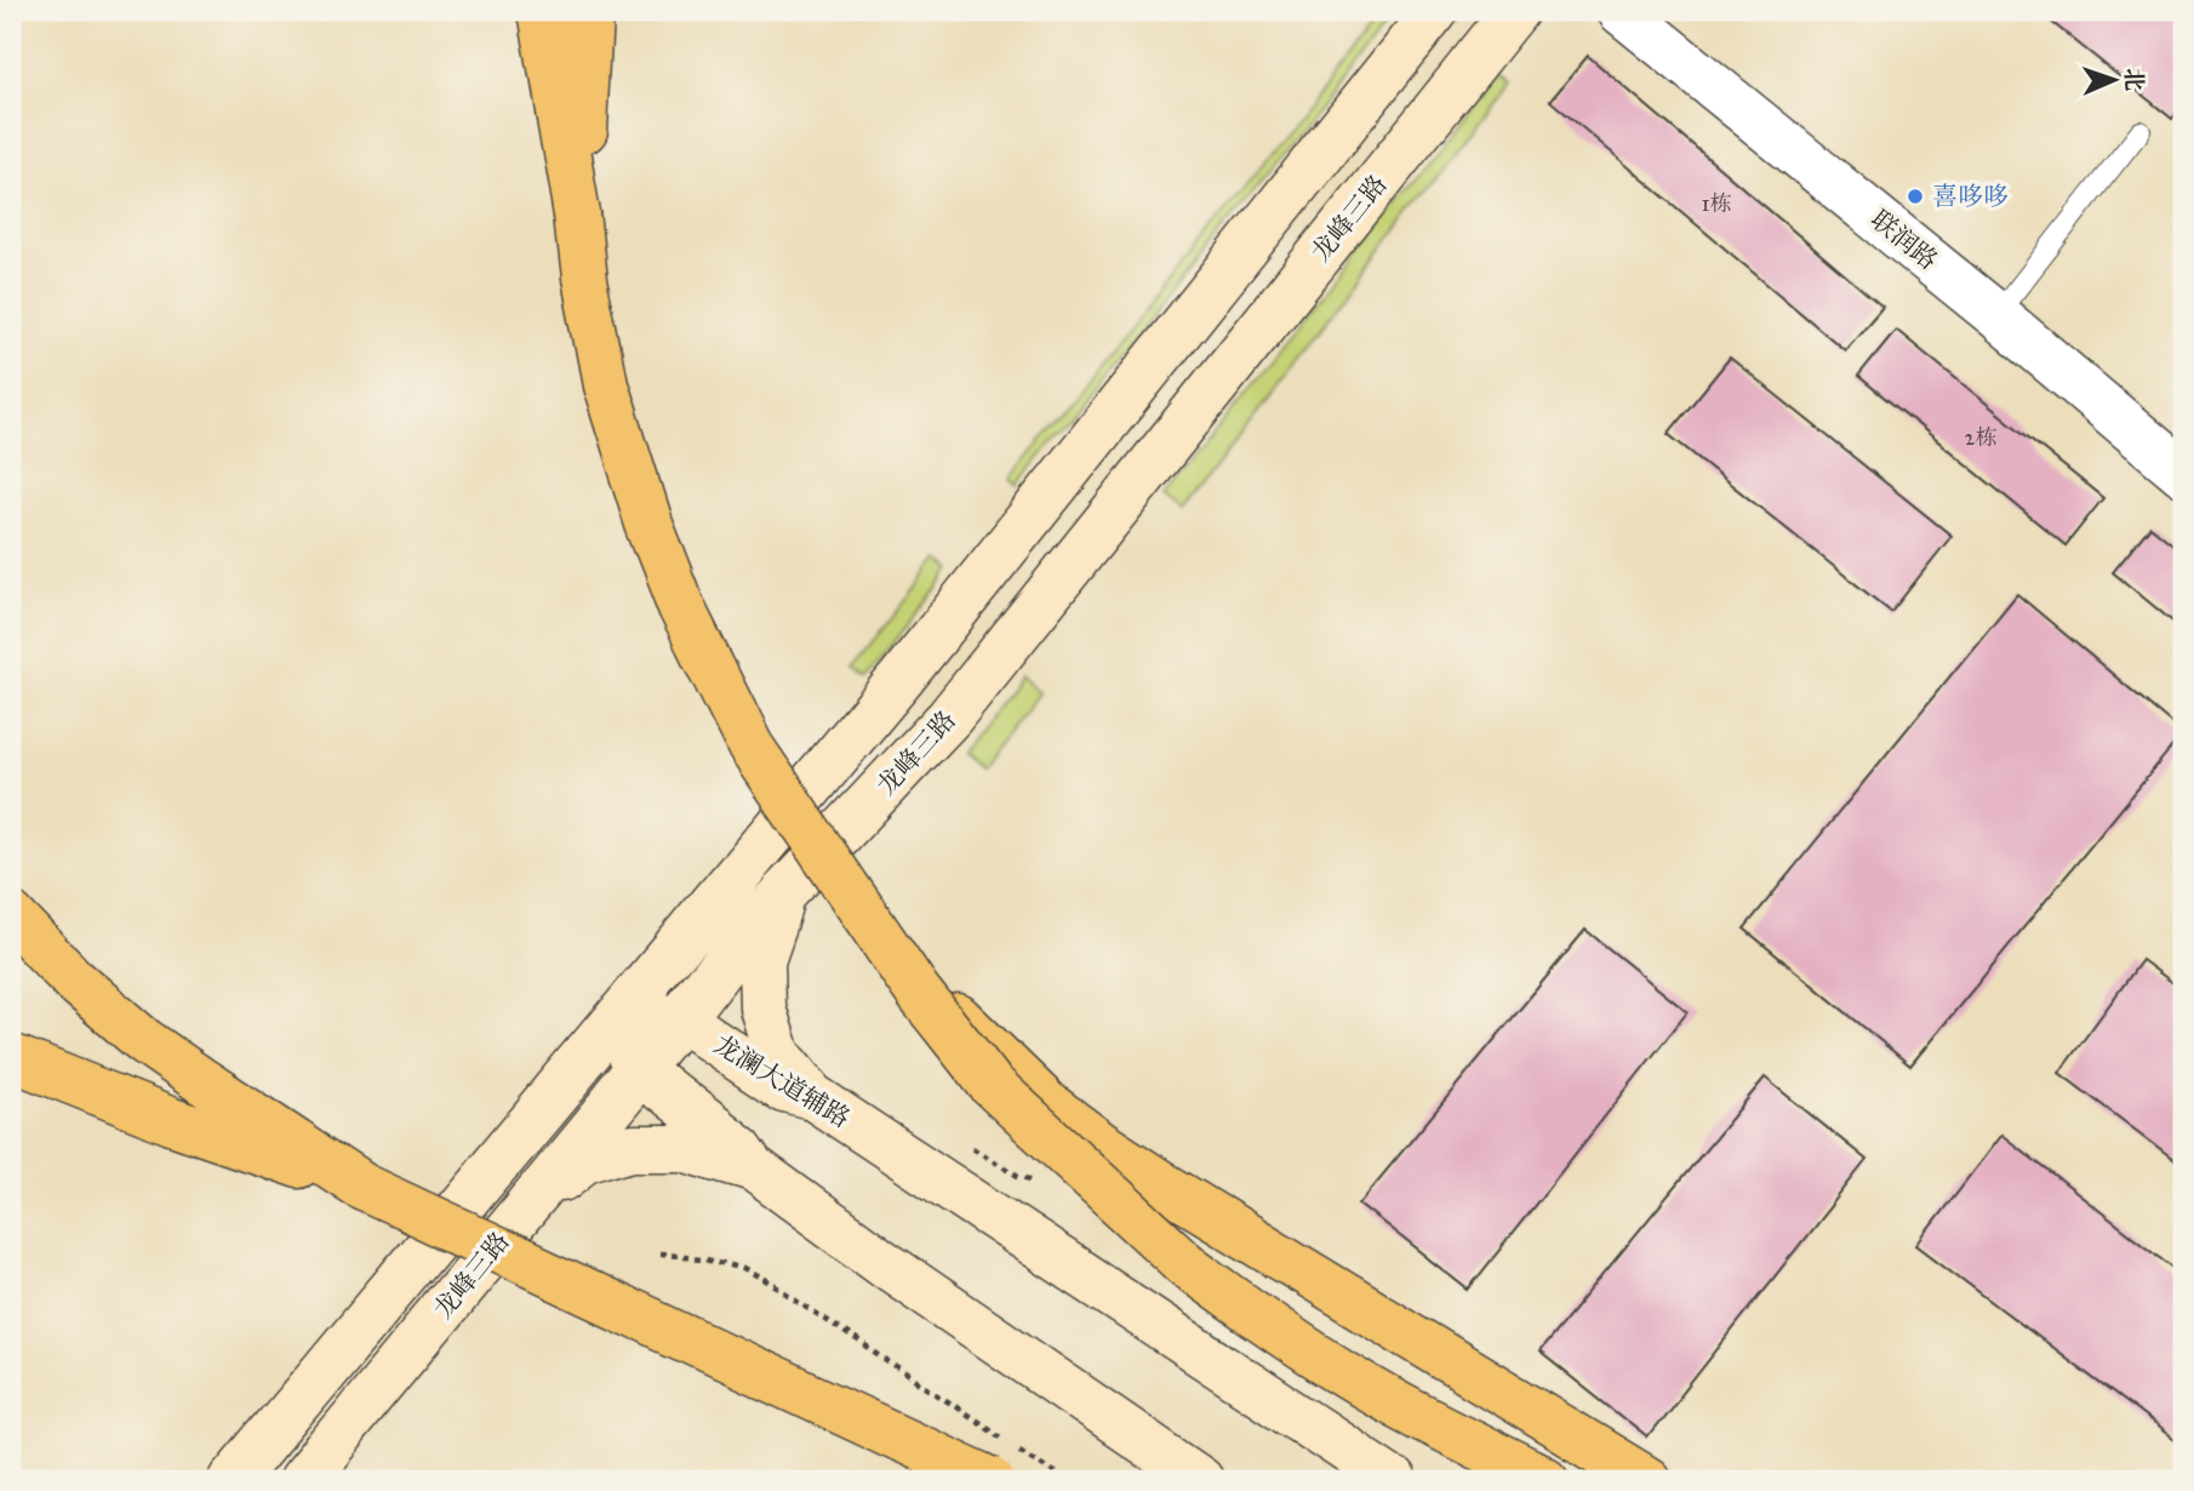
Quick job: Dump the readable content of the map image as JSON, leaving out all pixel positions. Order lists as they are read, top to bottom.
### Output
{
  "streets": {
    "main road": ["龙峰三路", "龙澜大道辅路"],
    "street": ["联润路"]
  },
  "crossings": [
    ["龙峰三路", "龙澜大道辅路"]
  ],
  "places": ["喜哆哆"],
  "house_numbers": ["1栋", "2栋"],
  "north": "right"
}
